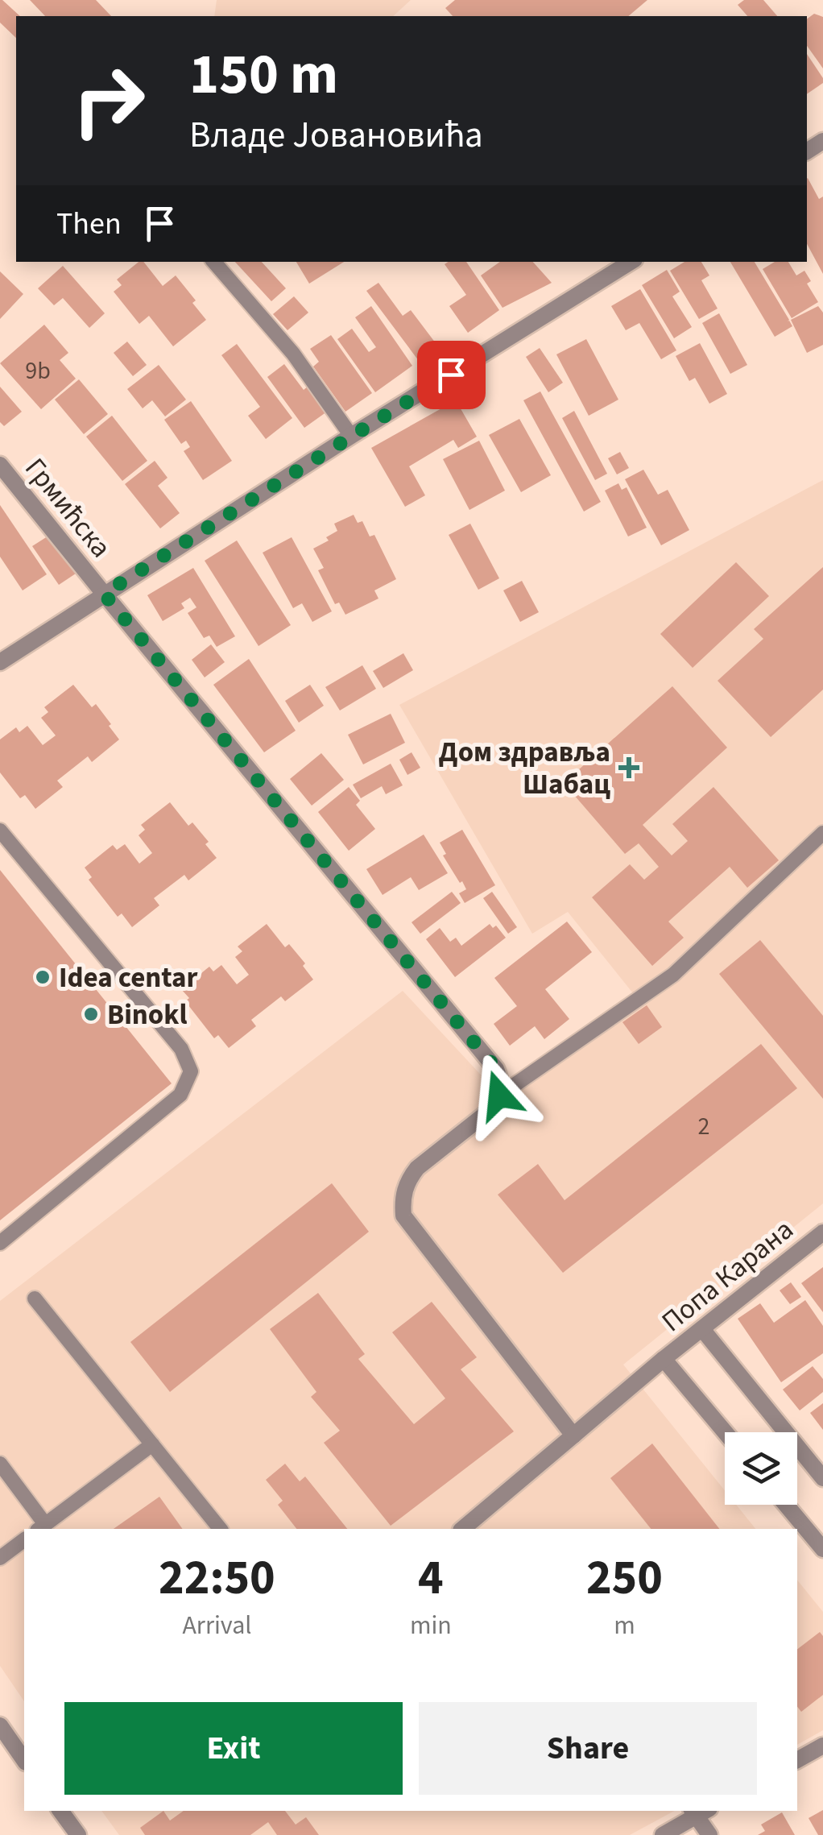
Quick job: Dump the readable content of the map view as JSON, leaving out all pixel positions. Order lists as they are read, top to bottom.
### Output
{
  "streets": {
    "street": ["Грмићска", "Попа Карана"]
  },
  "places": {
    "health": ["Дом здравља Шабац"],
    "other": ["Idea centar", "Binokl"]
  },
  "house_numbers": ["9b", "2"],
  "page": {
    "turn": ["150 m", "Владе Јовановића"],
    "then": "Then",
    "eta": [
      "22:50",
      "Arrival",
      "4",
      "min",
      "250",
      "m"
    ],
    "buttons": ["Exit", "Share"]
  }
}
